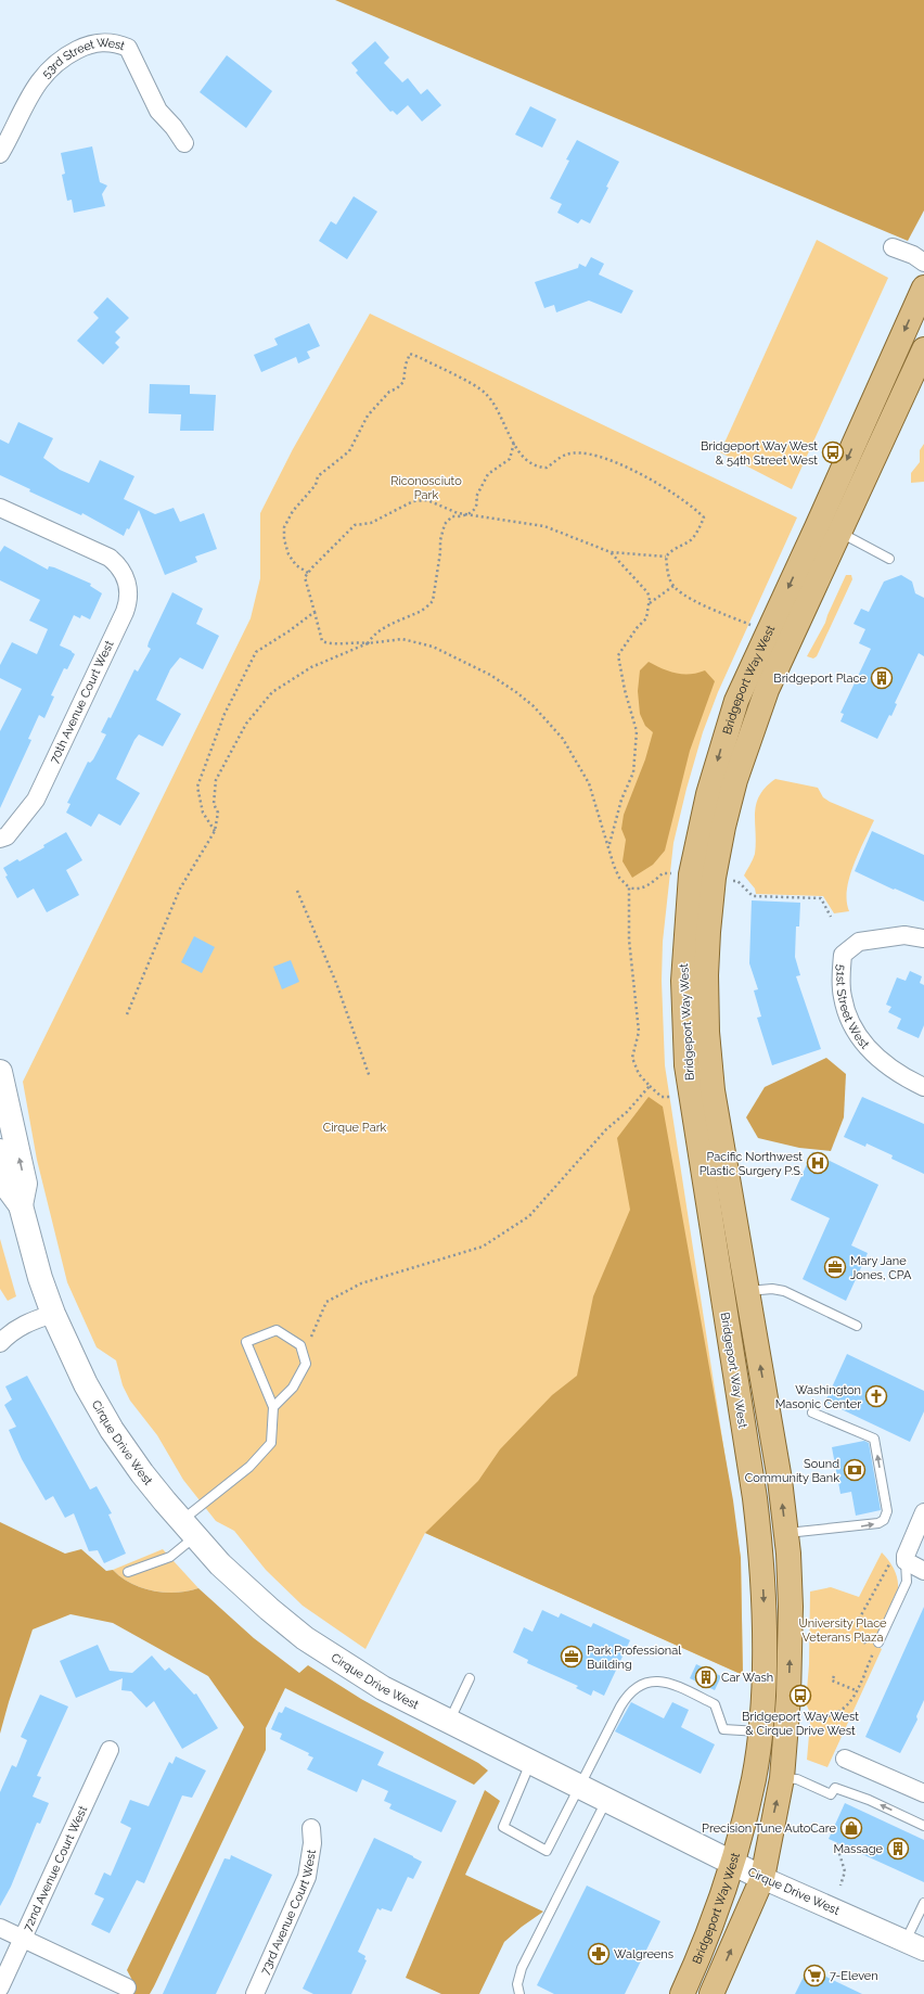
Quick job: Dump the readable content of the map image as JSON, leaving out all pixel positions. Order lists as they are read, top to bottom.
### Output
{
  "streets": {
    "main road": ["Bridgeport Way West", "Cirque Drive West"],
    "street": [
      "53rd Street West",
      "70th Avenue Court West",
      "51st Street West",
      "72nd Avenue Court West",
      "73rd Avenue Court West"
    ]
  },
  "crossings": [
    ["Bridgeport Way West", "Cirque Drive West"]
  ],
  "parks": ["Riconosciuto Park", "Cirque Park", "University Place Veterans Plaza"],
  "places": {
    "bus stop": ["Bridgeport Way West & 54th Street West", "Bridgeport Way West & Cirque Drive West"],
    "building": ["Bridgeport Place", "Car Wash", "Massage"],
    "hospital": ["Pacific Northwest Plastic Surgery P.S."],
    "office": ["Mary Jane Jones, CPA", "Park Professional Building"],
    "church": ["Washington Masonic Center"],
    "bank": ["Sound Community Bank"],
    "shop": ["Precision Tune AutoCare"],
    "pharmacy": ["Walgreens"],
    "supermarket": ["7-Eleven"]
  }
}
